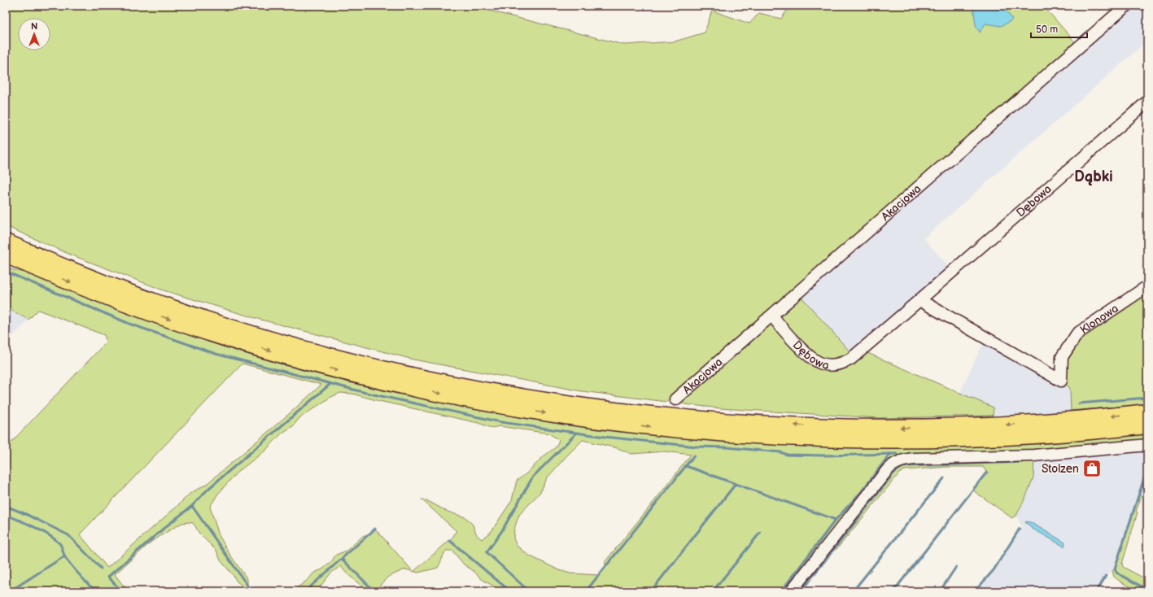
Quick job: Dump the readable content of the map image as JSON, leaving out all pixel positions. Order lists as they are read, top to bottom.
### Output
{
  "streets": {
    "street": ["Dębowa", "Akacjowa", "Klonowa"]
  },
  "crossings": [
    ["Dębowa", "Akacjowa"],
    ["Dębowa", "Klonowa"]
  ],
  "districts": ["Dąbki"],
  "places": {
    "shop": ["Stolzen"]
  },
  "scale_bar": "50 m",
  "north": "top"
}
